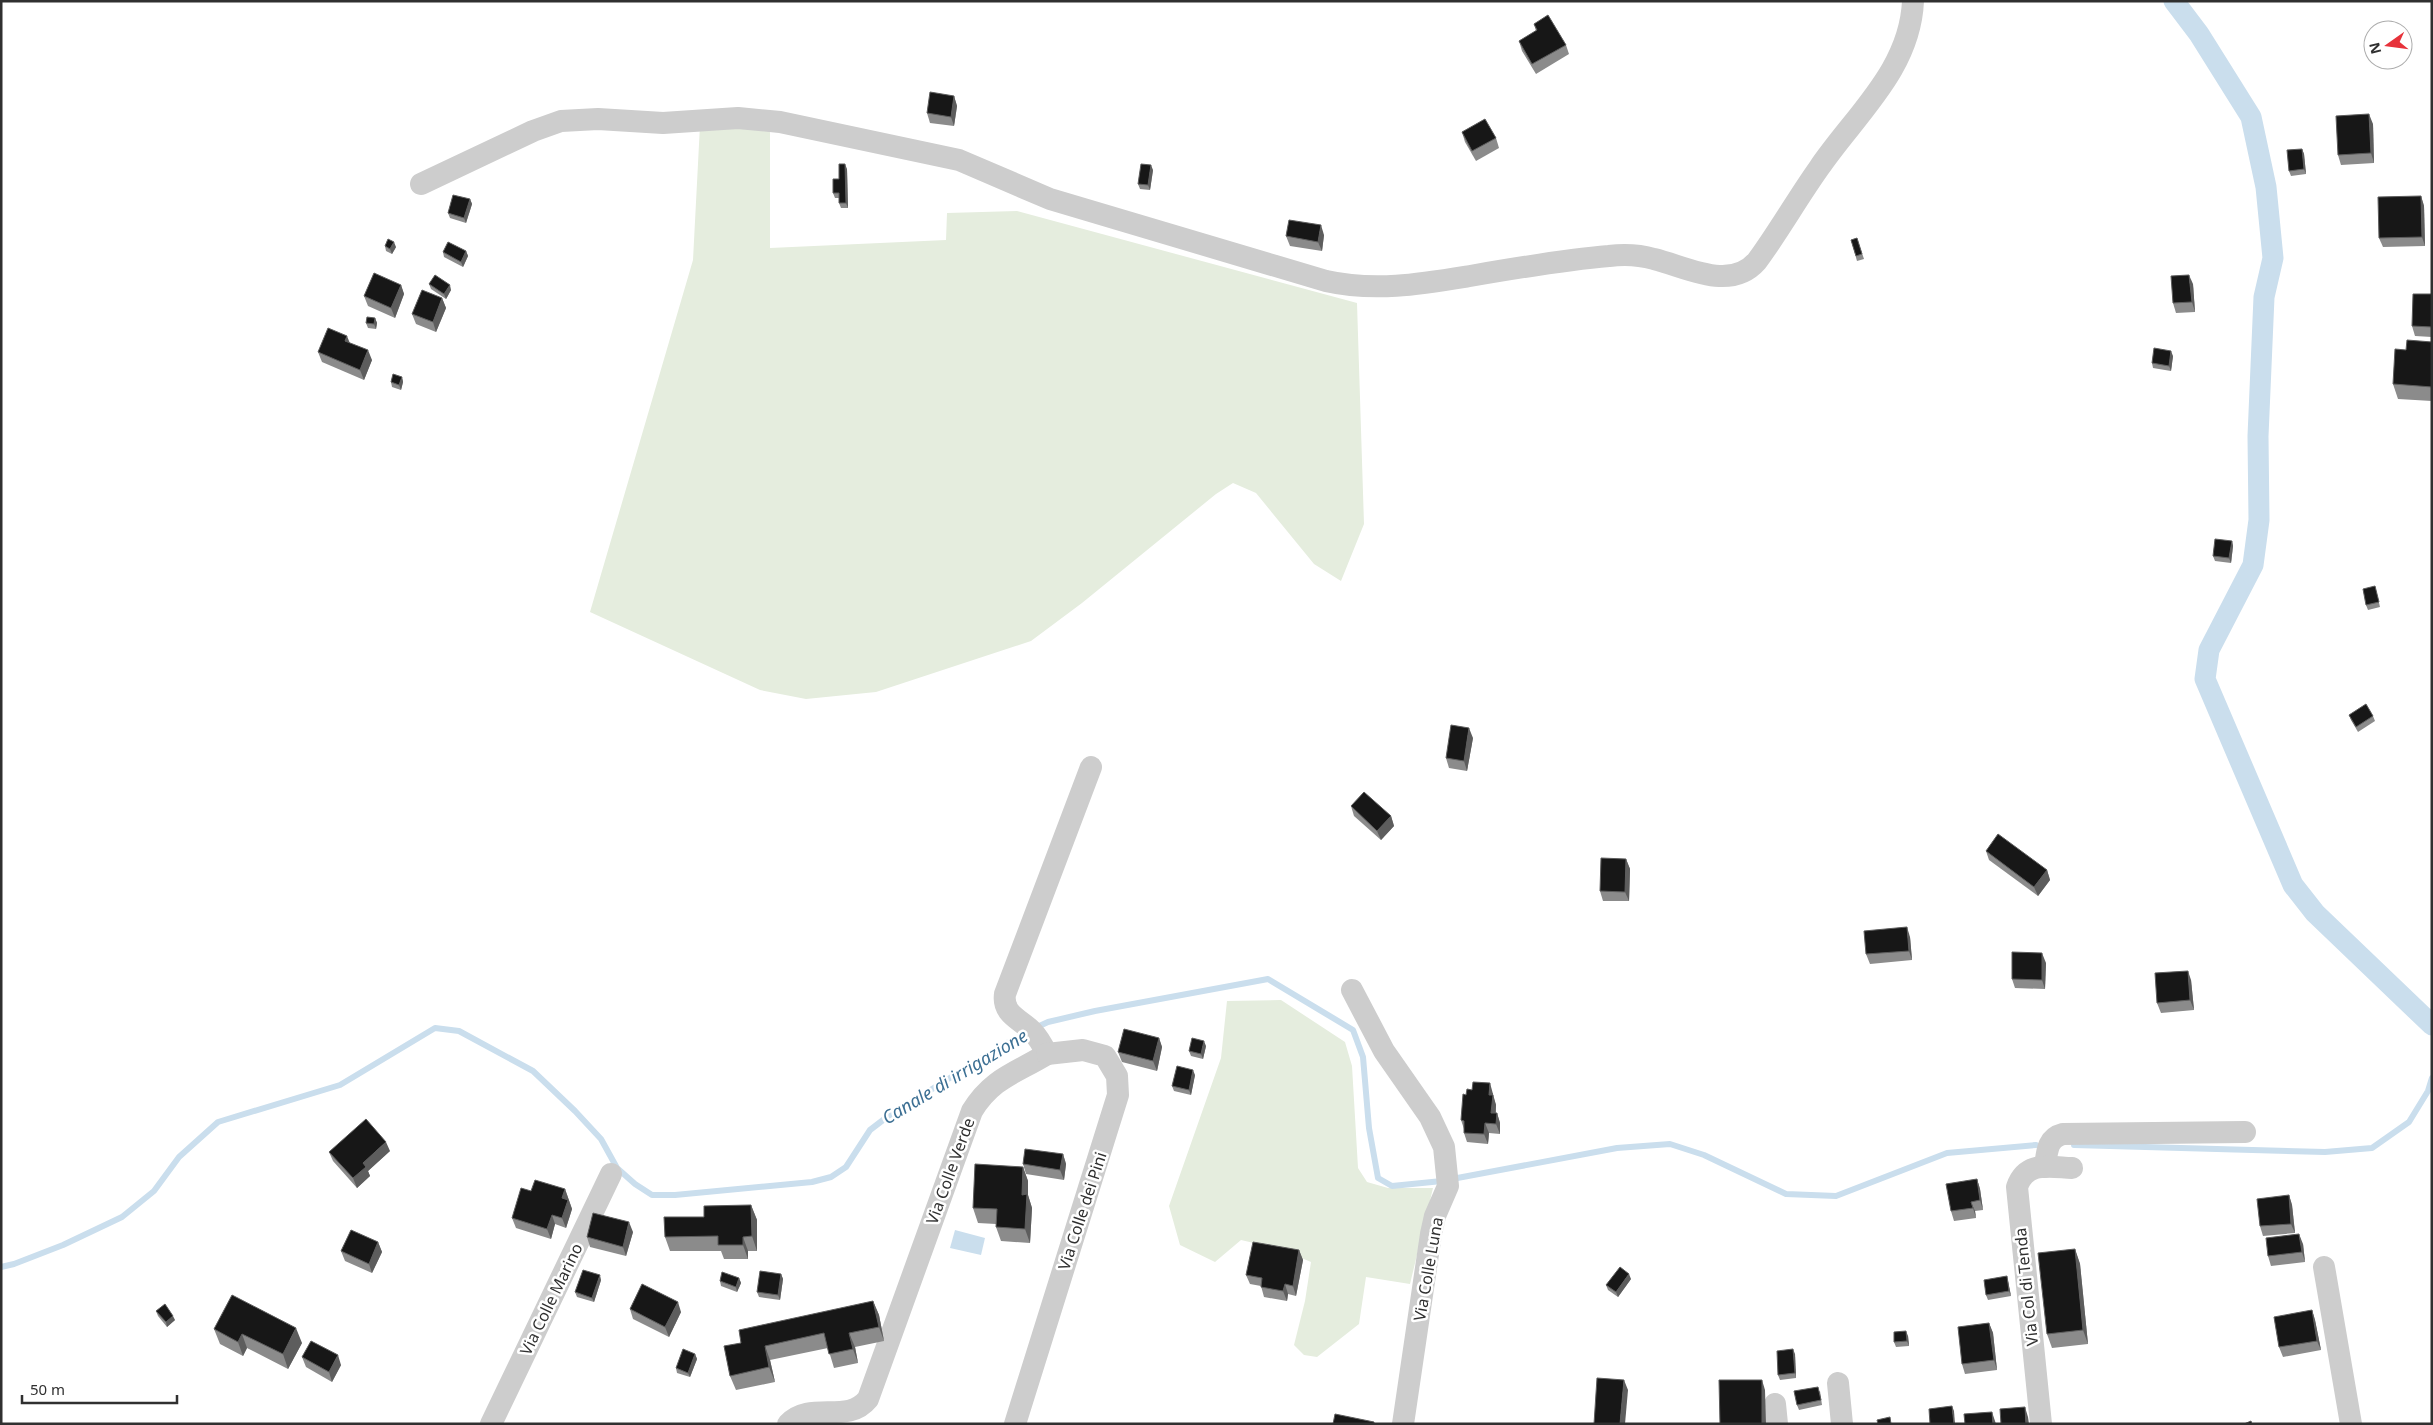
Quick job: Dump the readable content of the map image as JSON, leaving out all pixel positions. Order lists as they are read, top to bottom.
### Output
{
  "streets": {
    "street": [
      "Via Colle Verde",
      "Via Colle dei Pini",
      "Via Colle Luna",
      "Via Col di Tenda",
      "Via Colle Marino"
    ]
  },
  "crossings": [
    ["Via Colle Verde", "Via Colle dei Pini"]
  ],
  "water": ["Canale di irrigazione"],
  "scale_bar": "50 m",
  "north": "left"
}
